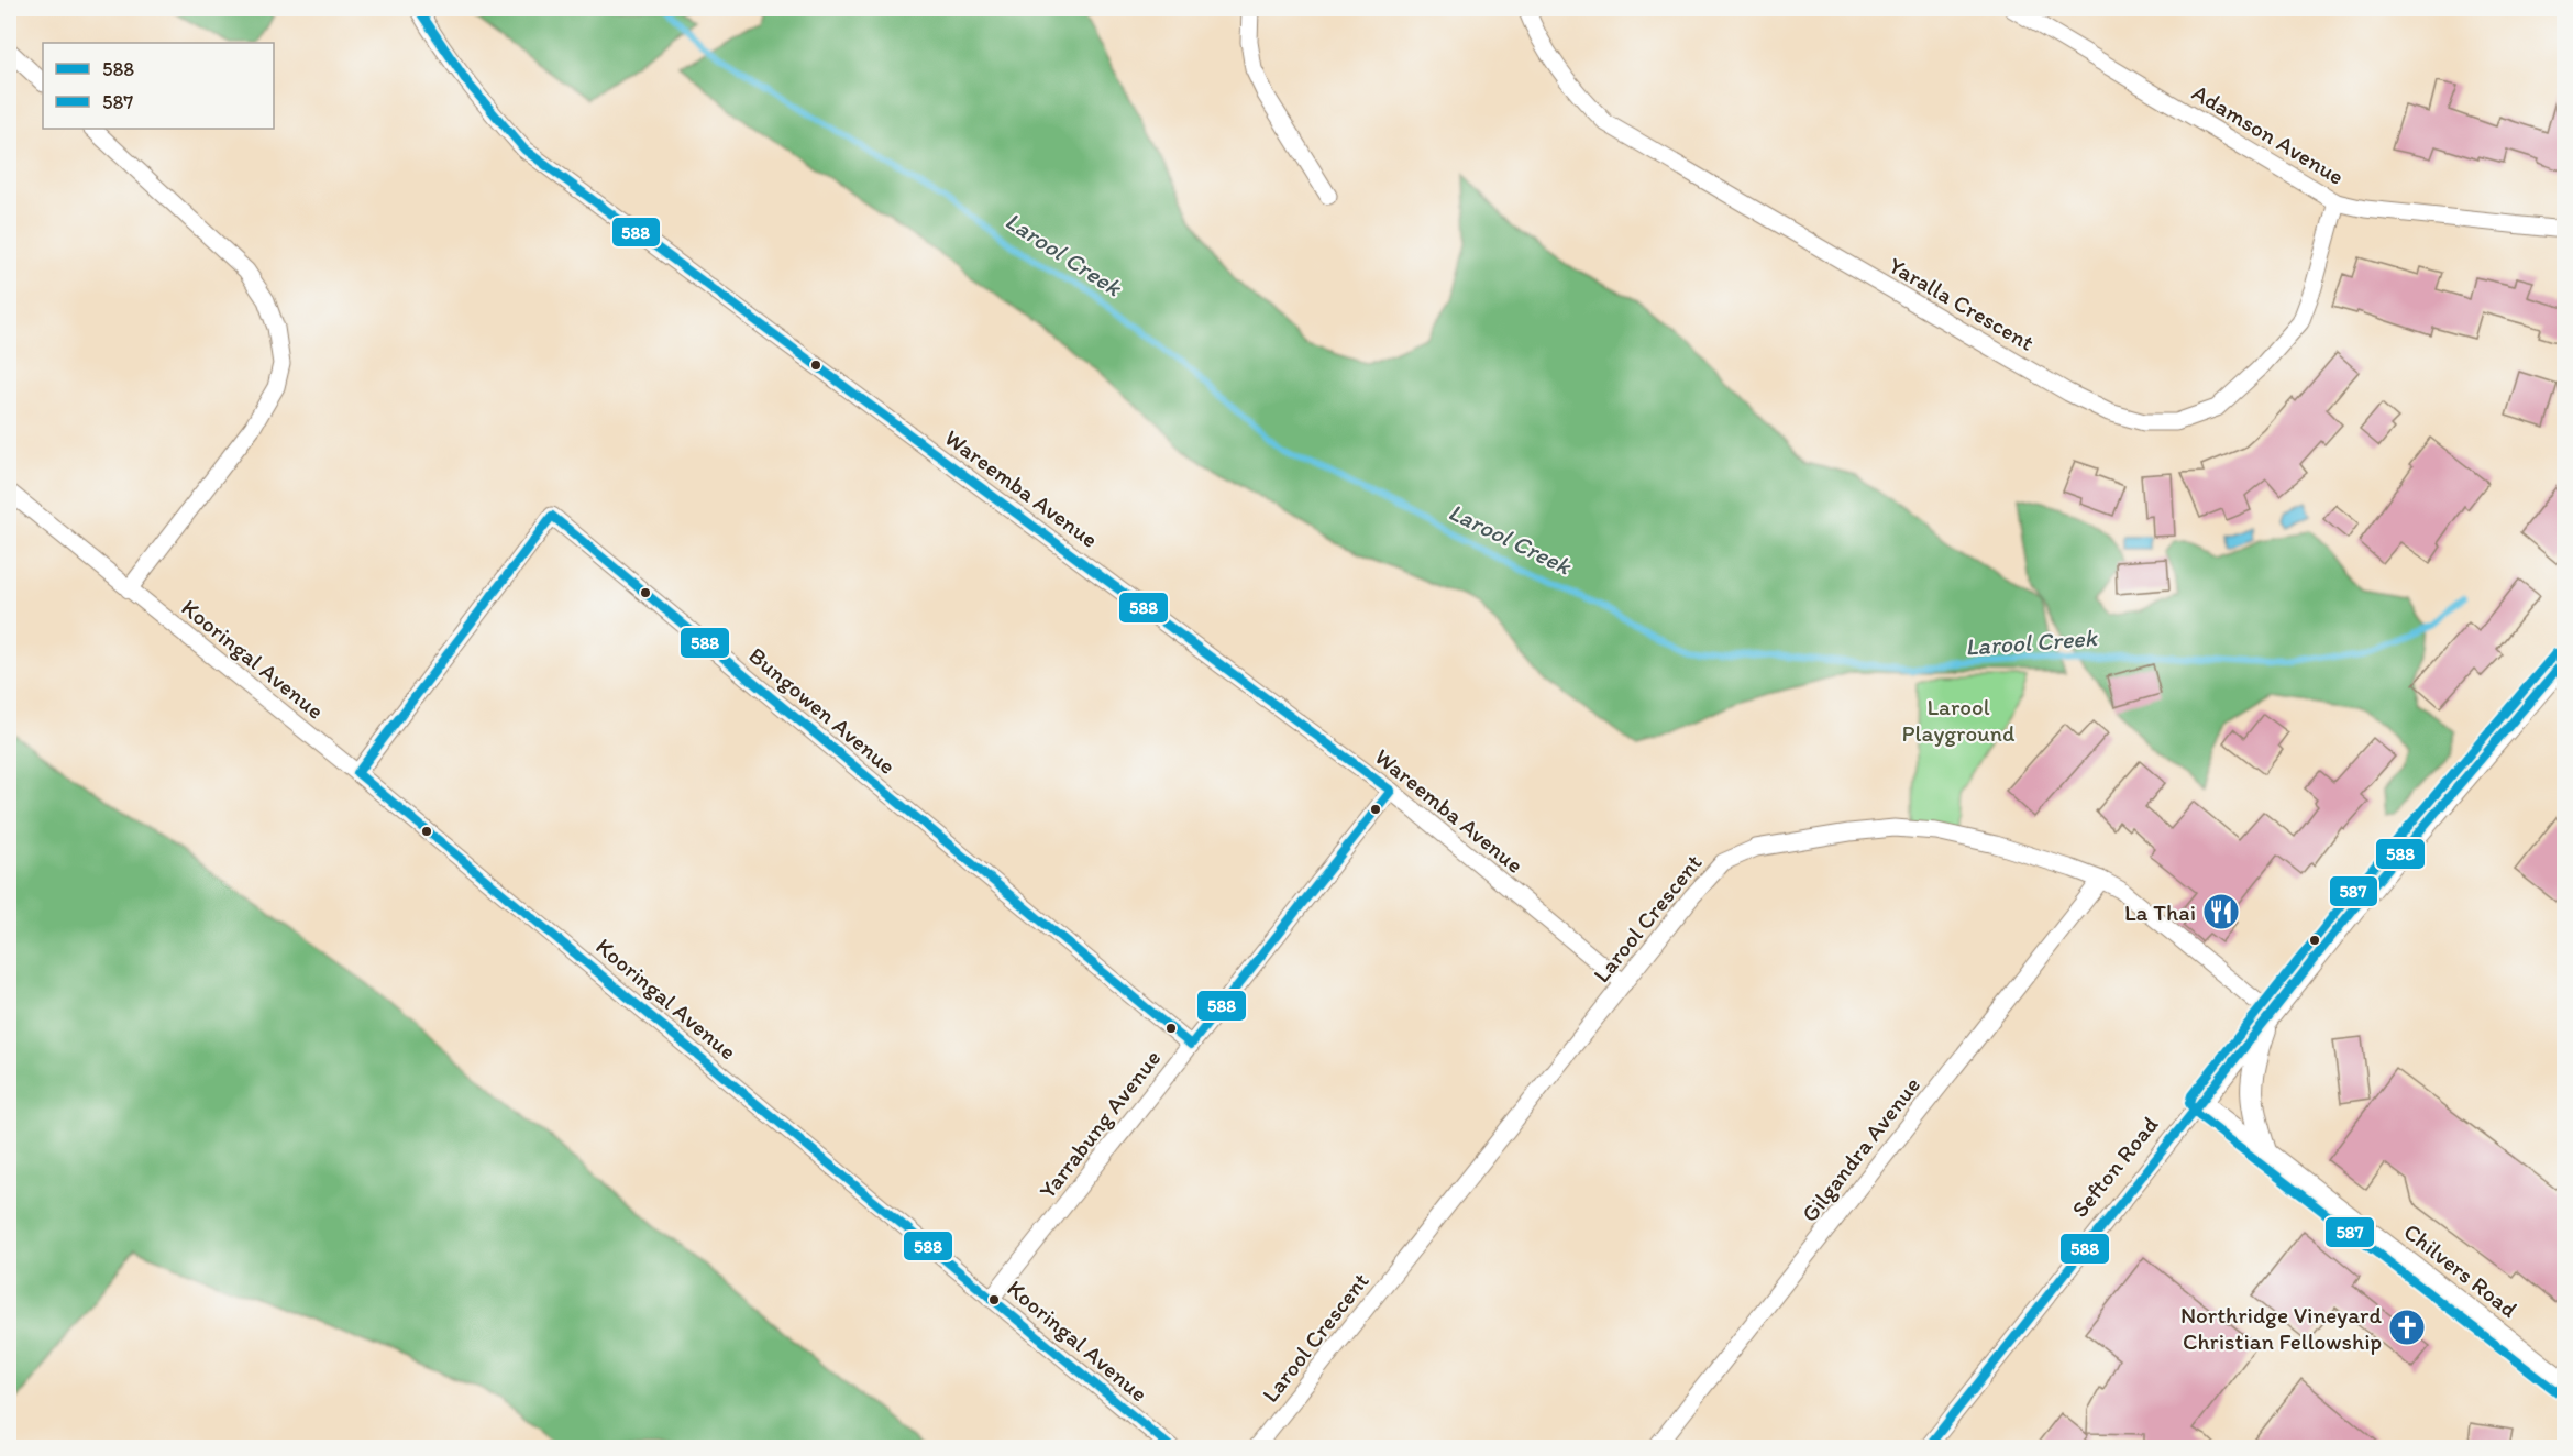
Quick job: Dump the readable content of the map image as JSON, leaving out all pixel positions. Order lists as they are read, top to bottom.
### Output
{
  "streets": {
    "street": [
      "Adamson Avenue",
      "Yaralla Crescent",
      "Wareemba Avenue",
      "Kooringal Avenue",
      "Bungowen Avenue",
      "Larool Crescent",
      "Yarrabung Avenue",
      "Gilgandra Avenue",
      "Sefton Road",
      "Chilvers Road"
    ]
  },
  "crossings": [
    ["Adamson Avenue", "Yaralla Crescent"],
    ["Wareemba Avenue", "Larool Crescent"],
    ["Wareemba Avenue", "Yarrabung Avenue"],
    ["Kooringal Avenue", "Bungowen Avenue"],
    ["Kooringal Avenue", "Yarrabung Avenue"],
    ["Bungowen Avenue", "Yarrabung Avenue"],
    ["Larool Crescent", "Gilgandra Avenue"],
    ["Larool Crescent", "Sefton Road"],
    ["Sefton Road", "Chilvers Road"]
  ],
  "water": ["Larool Creek"],
  "parks": ["Larool Playground"],
  "places": {
    "restaurant": ["La Thai"],
    "church": ["Northridge Vineyard Christian Fellowship"]
  },
  "lines": ["transit line 588", "transit line 587"],
  "legend": ["588", "587"]
}
